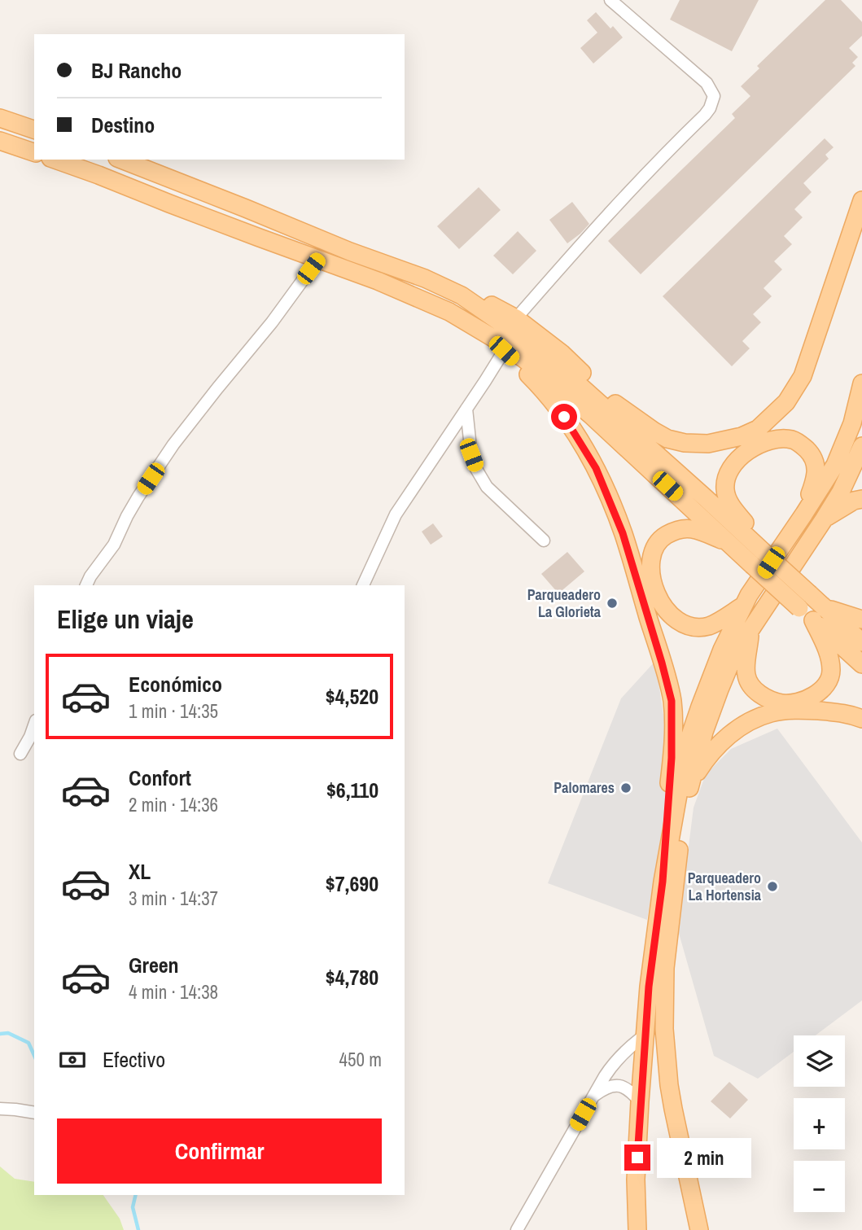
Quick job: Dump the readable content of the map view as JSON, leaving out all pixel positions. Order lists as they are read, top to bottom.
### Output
{
  "places": ["Parqueadero La Glorieta", "Palomares", "Parqueadero La Hortensia"],
  "page": {
    "banner": ["BJ Rancho", "Destino"],
    "heading": "Elige un viaje",
    "list": [
      {
        "name": "Económico",
        "note": "1 min · 14:35",
        "value": "$4,520"
      },
      {
        "name": "Confort",
        "note": "2 min · 14:36",
        "value": "$6,110"
      },
      {
        "name": "XL",
        "note": "3 min · 14:37",
        "value": "$7,690"
      },
      {
        "name": "Green",
        "note": "4 min · 14:38",
        "value": "$4,780"
      }
    ],
    "pay": ["Efectivo", "450 m"],
    "map_buttons": ["+", "−"],
    "buttons": "Confirmar",
    "bubble": "2 min"
  }
}
